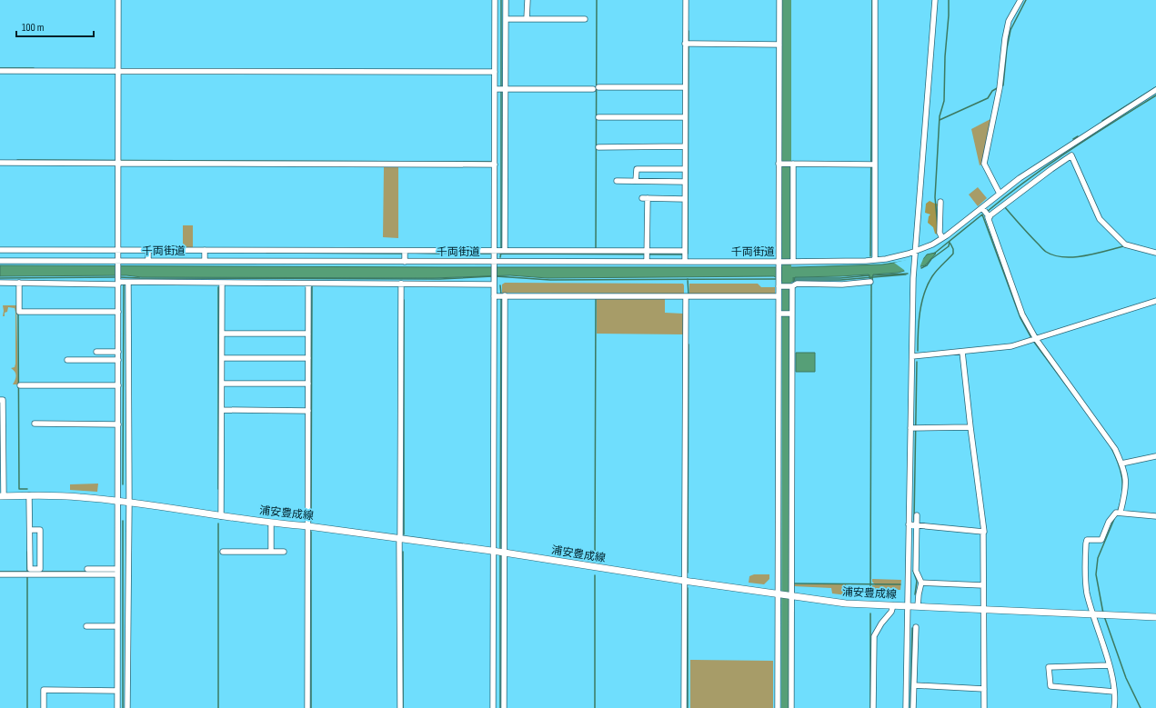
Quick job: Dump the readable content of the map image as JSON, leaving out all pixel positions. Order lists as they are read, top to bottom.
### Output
{
  "streets": {
    "main road": ["浦安豊成線"],
    "street": ["千両街道"]
  },
  "scale_bar": "100 m"
}
